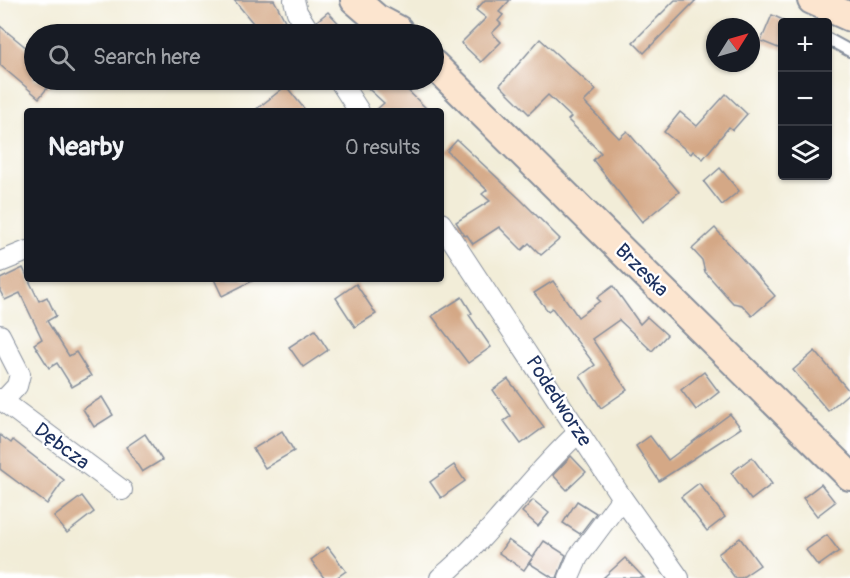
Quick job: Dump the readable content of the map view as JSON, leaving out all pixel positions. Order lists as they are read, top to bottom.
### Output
{
  "streets": {
    "main road": ["Brzeska"],
    "street": ["Podedworze", "Dębcza"]
  },
  "north": "top right",
  "page": {
    "map_buttons": ["+", "−"],
    "search": "Search here",
    "heading": ["Nearby", "0 results"]
  }
}
